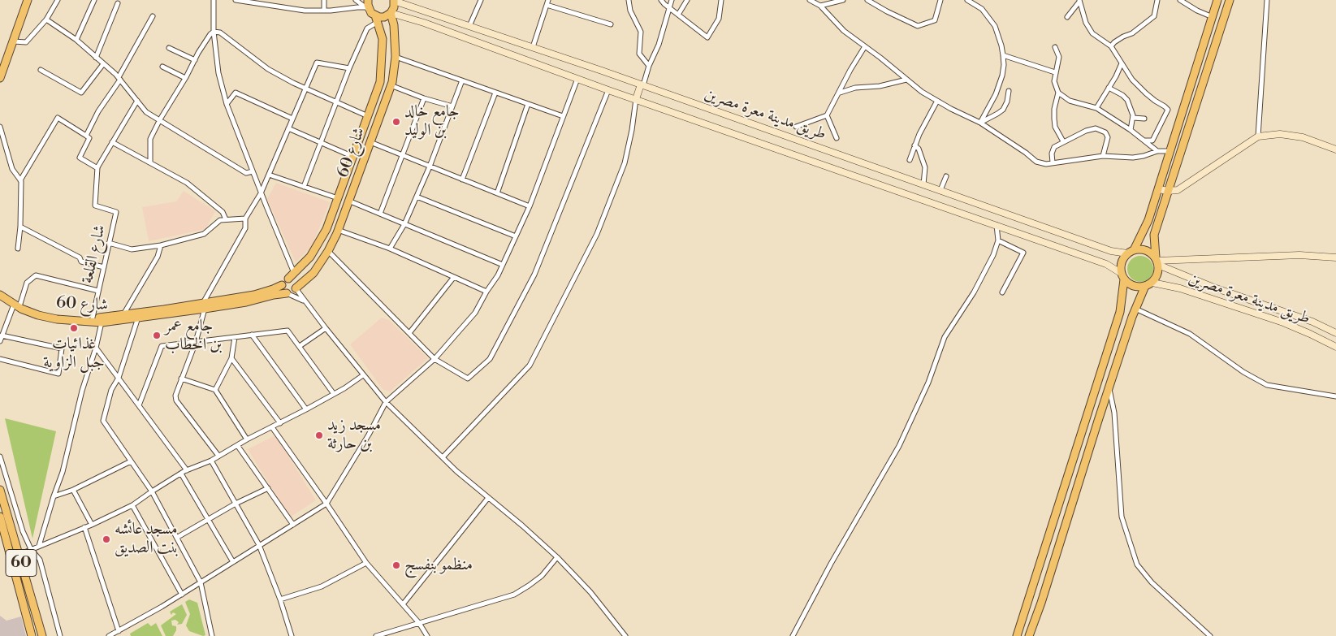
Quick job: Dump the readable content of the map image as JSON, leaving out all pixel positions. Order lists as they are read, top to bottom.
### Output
{
  "streets": {
    "main road": ["طريق مدينة معرة مصرين", "شارع 60", "60"],
    "street": ["شارع القلعة"]
  },
  "crossings": [
    ["طريق مدينة معرة مصرين", "شارع 60"],
    ["شارع 60", "شارع القلعة"]
  ],
  "places": [
    "جامع خالد بن الوليد",
    "غذائيات جبل الزاوية",
    "جامع عمر بن الخطاب",
    "مسجد زيد بن حارثة",
    "مسجد عائشه بنت الصديق",
    "منظمو بنفسج"
  ]
}
